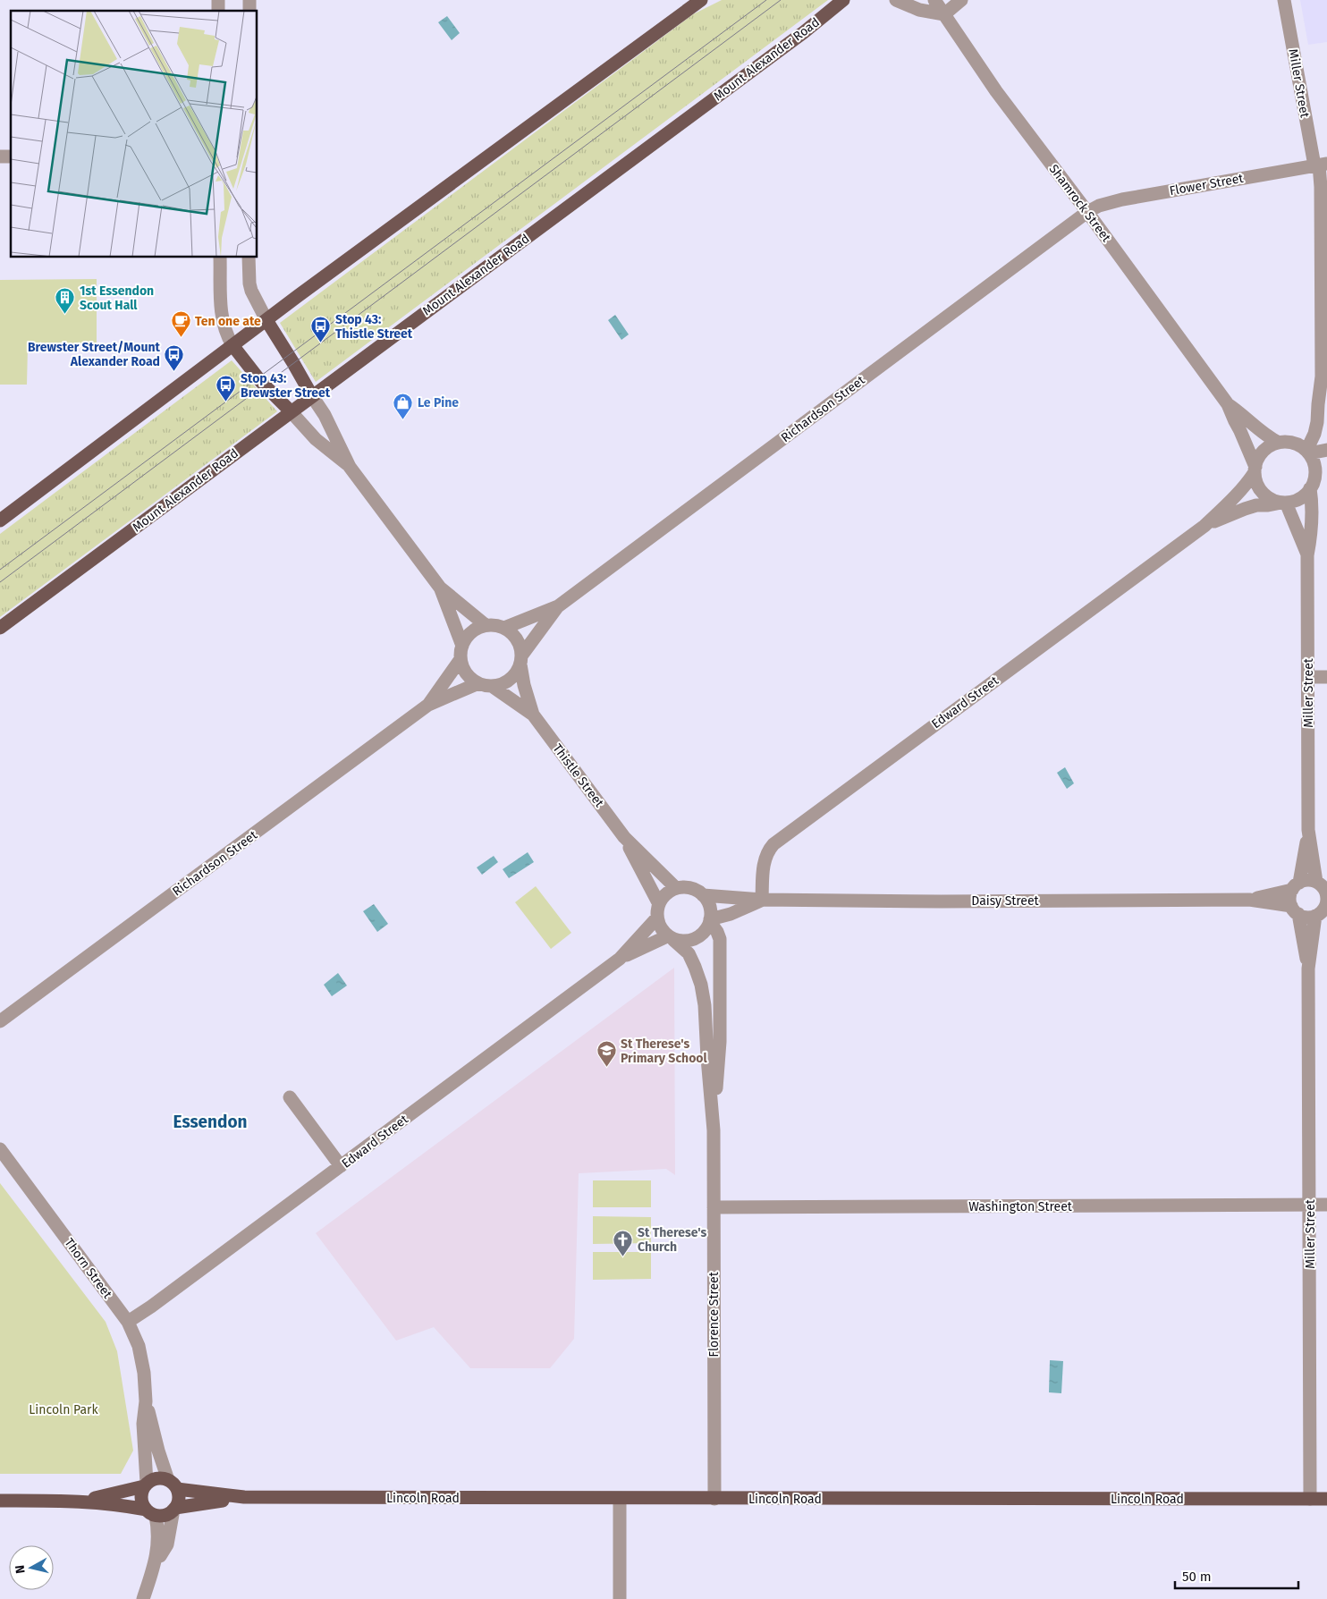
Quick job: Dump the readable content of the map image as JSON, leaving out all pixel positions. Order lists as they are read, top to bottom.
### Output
{
  "streets": {
    "main road": ["Mount Alexander Road", "Lincoln Road"],
    "street": [
      "Miller Street",
      "Flower Street",
      "Shamrock Street",
      "Richardson Street",
      "Edward Street",
      "Thistle Street",
      "Daisy Street",
      "Washington Street",
      "Thorn Street",
      "Florence Street"
    ]
  },
  "crossings": [
    ["Miller Street", "Flower Street"],
    ["Miller Street", "Shamrock Street"],
    ["Miller Street", "Edward Street"],
    ["Miller Street", "Daisy Street"],
    ["Miller Street", "Washington Street"],
    ["Miller Street", "Lincoln Road"],
    ["Flower Street", "Shamrock Street"],
    ["Flower Street", "Richardson Street"],
    ["Shamrock Street", "Richardson Street"],
    ["Shamrock Street", "Edward Street"],
    ["Richardson Street", "Thistle Street"],
    ["Edward Street", "Thistle Street"],
    ["Edward Street", "Daisy Street"],
    ["Edward Street", "Thorn Street"],
    ["Edward Street", "Florence Street"],
    ["Thistle Street", "Daisy Street"],
    ["Thistle Street", "Florence Street"],
    ["Daisy Street", "Florence Street"],
    ["Washington Street", "Florence Street"],
    ["Thorn Street", "Lincoln Road"],
    ["Florence Street", "Lincoln Road"]
  ],
  "districts": ["Essendon"],
  "parks": ["Lincoln Park"],
  "places": {
    "building": ["1st Essendon Scout Hall"],
    "cafe": ["Ten one ate"],
    "bus stop": ["Stop 43: Thistle Street", "Brewster Street/Mount Alexander Road", "Stop 43: Brewster Street"],
    "shop": ["Le Pine"],
    "school or university": ["St Therese's Primary School"],
    "church": ["St Therese's Church"]
  },
  "scale_bar": "50 m",
  "north": "left"
}
